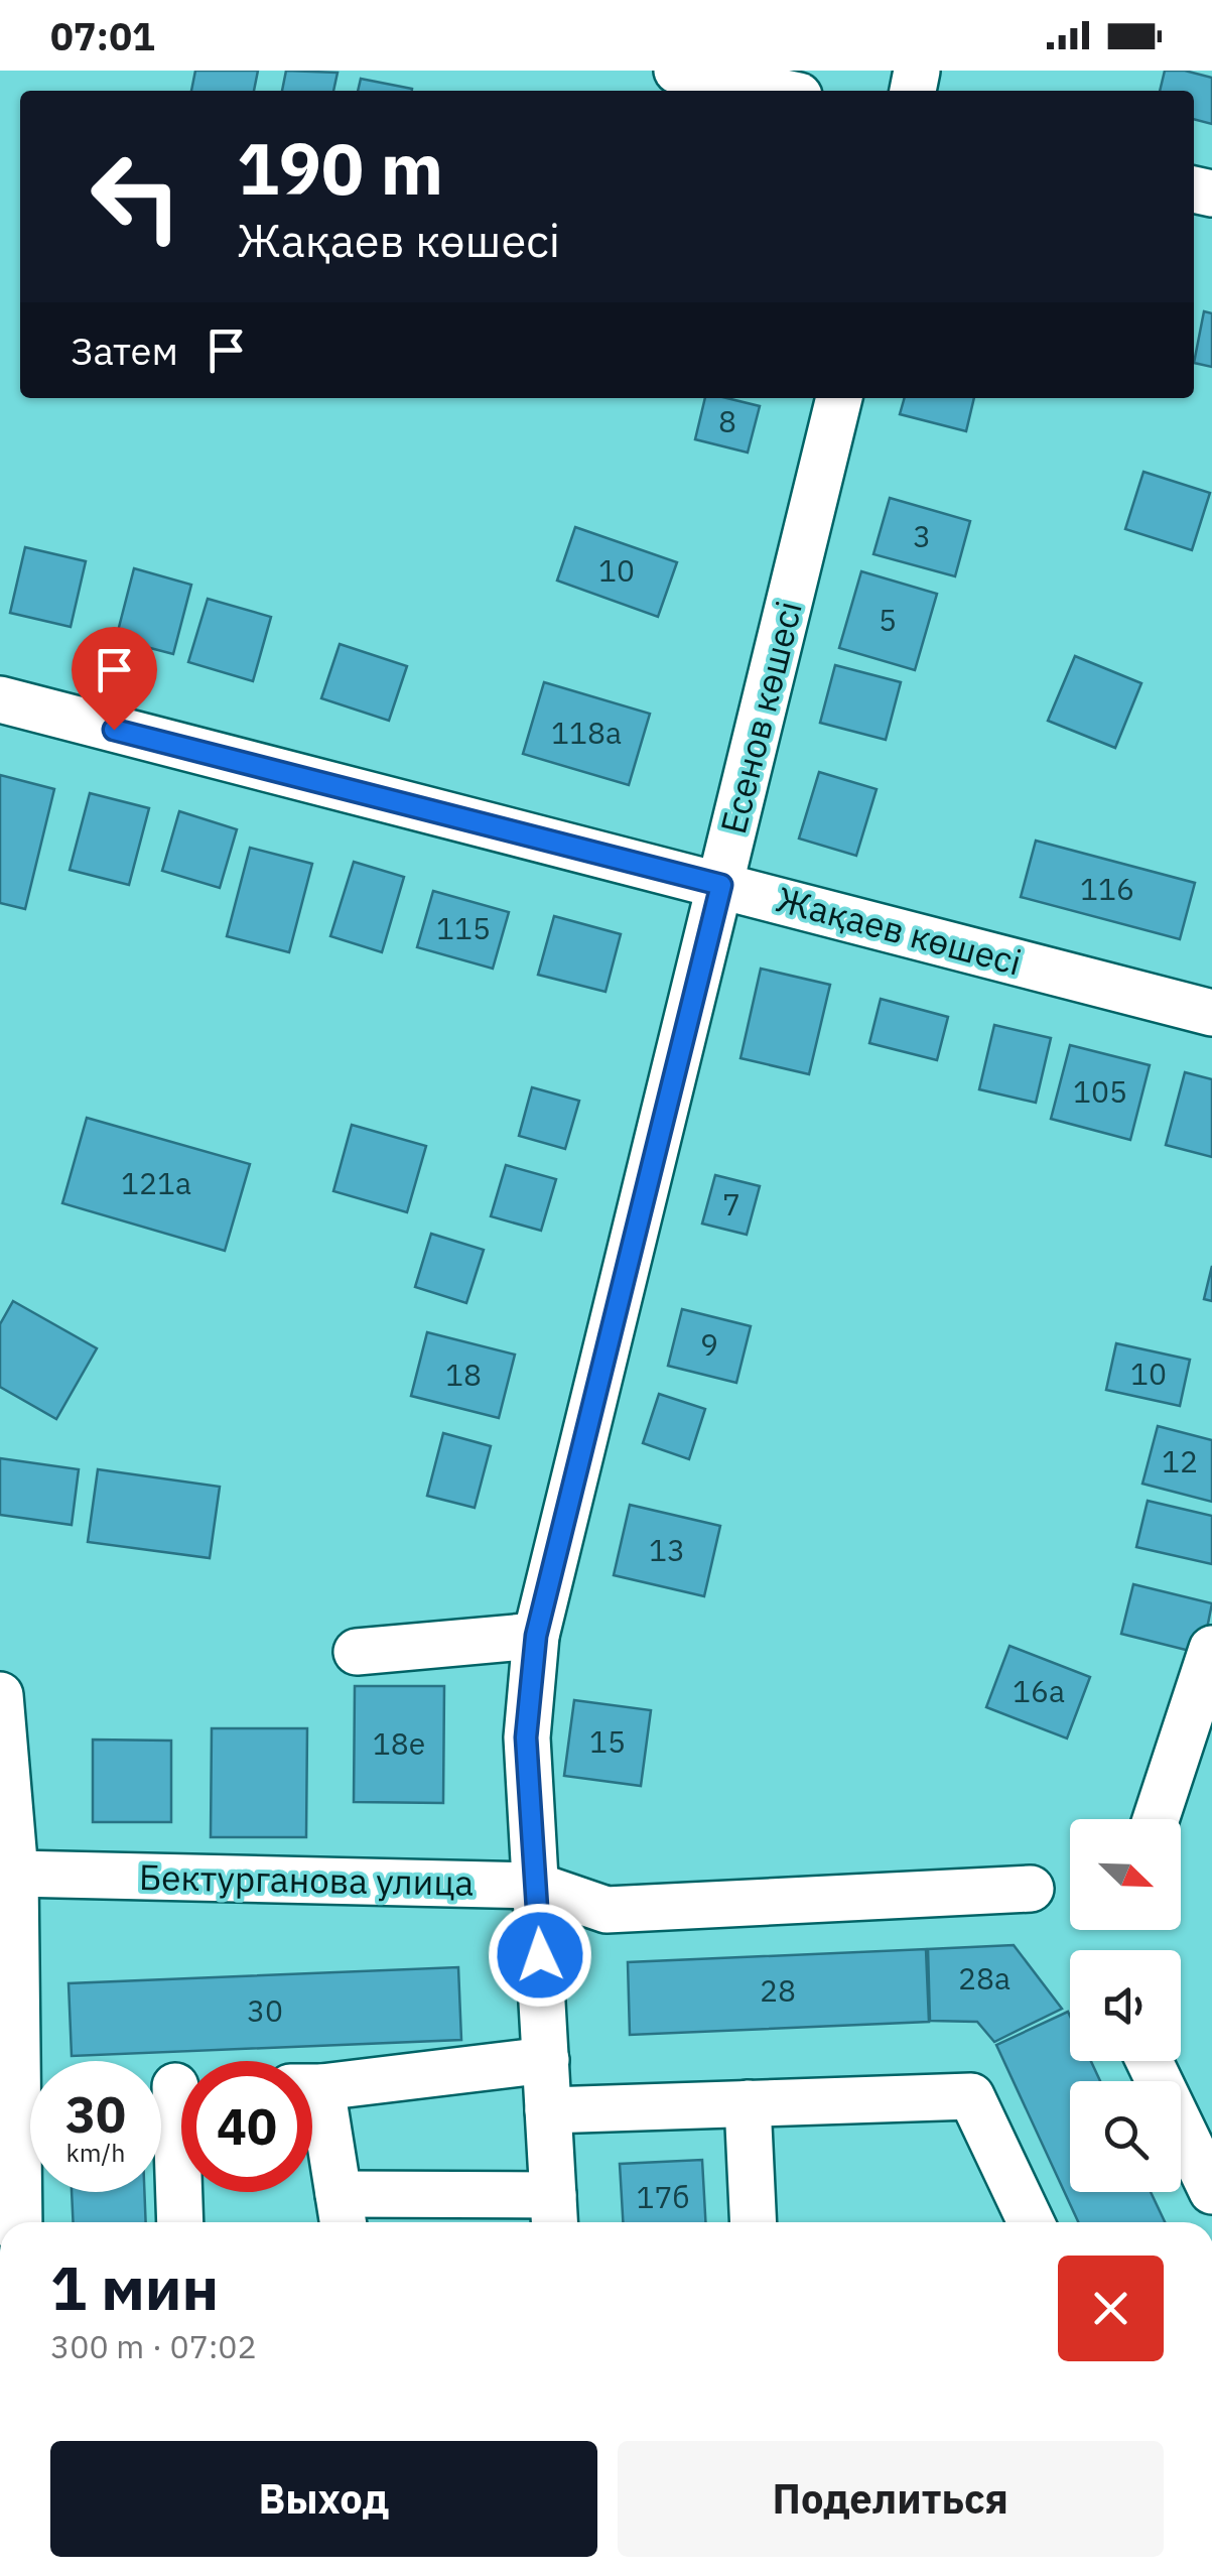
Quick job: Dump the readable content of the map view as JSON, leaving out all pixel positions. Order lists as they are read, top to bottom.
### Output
{
  "streets": {
    "street": ["Есенов көшесі", "Жақаев көшесі", "Бектурганова улица"]
  },
  "crossings": [
    ["Есенов көшесі", "Жақаев көшесі"],
    ["Есенов көшесі", "Бектурганова улица"]
  ],
  "house_numbers": [
    "8",
    "3",
    "10",
    "5",
    "118а",
    "116",
    "115",
    "105",
    "121а",
    "7",
    "9",
    "10",
    "18",
    "12",
    "13",
    "16а",
    "15",
    "18е",
    "28а",
    "28",
    "30",
    "17б"
  ],
  "north": "bottom right",
  "page": {
    "status": "07:01",
    "turn": ["190 m", "Жақаев көшесі"],
    "then": "Затем",
    "speed": "30 km/h",
    "limit": "40",
    "heading": ["1 мин", "300 m · 07:02"],
    "buttons": ["Выход", "Поделиться"]
  }
}
